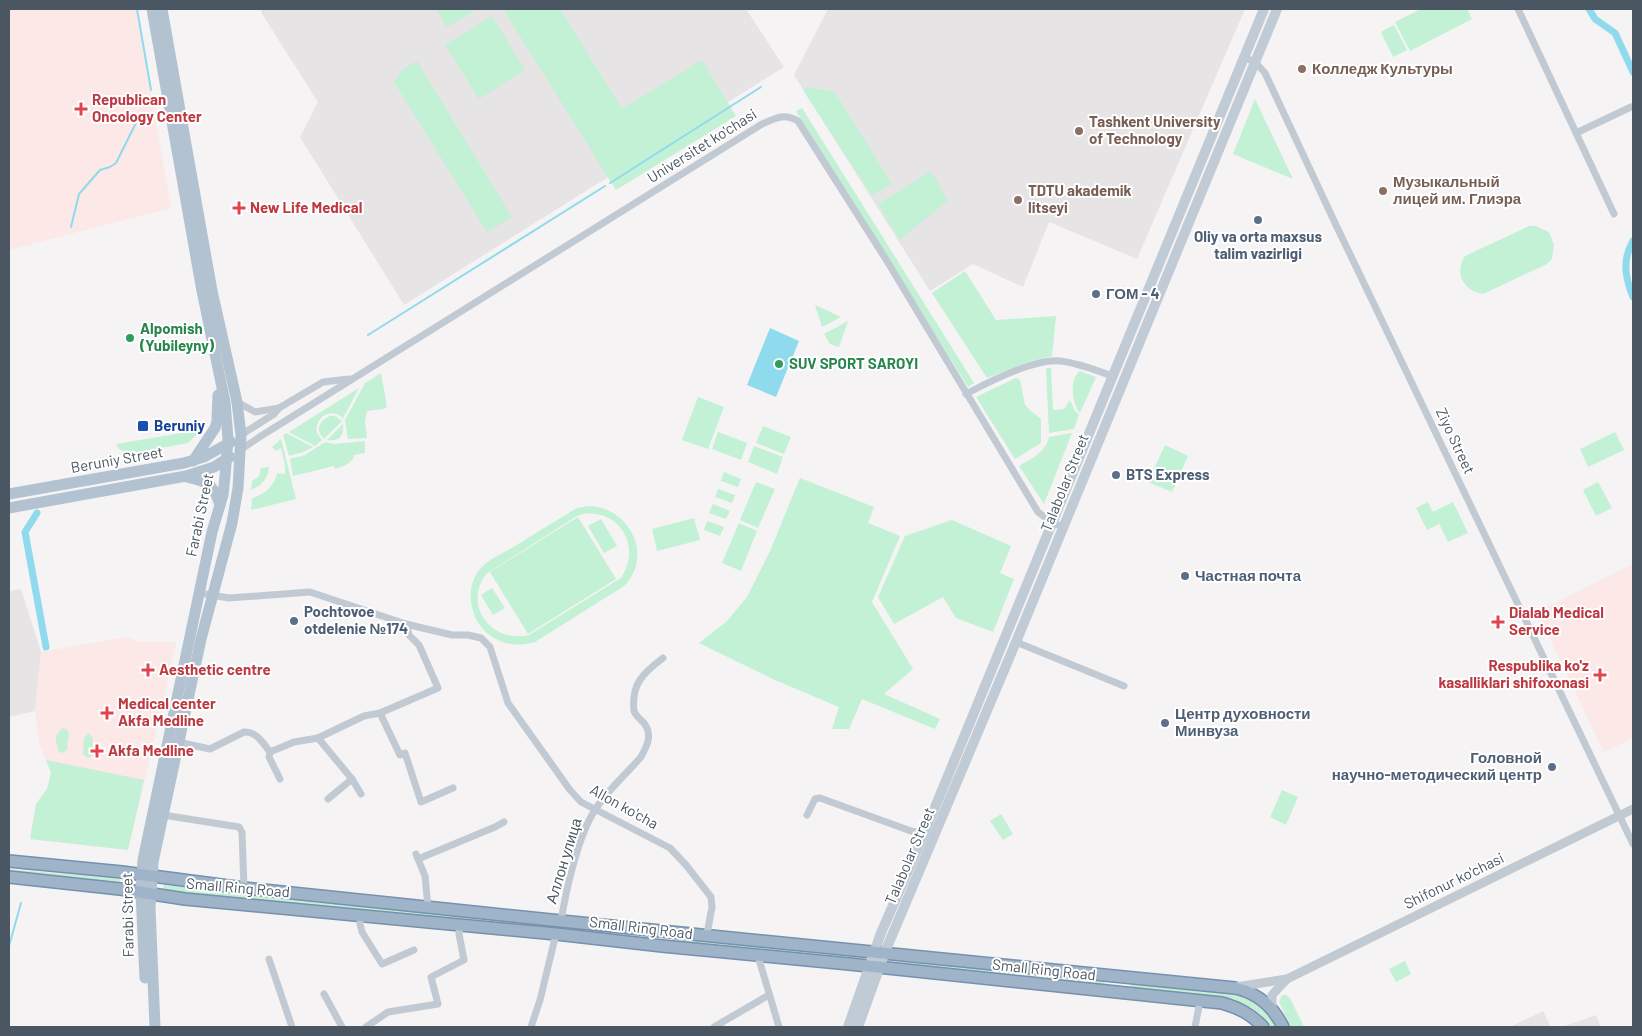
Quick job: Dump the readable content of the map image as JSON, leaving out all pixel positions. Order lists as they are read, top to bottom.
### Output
{
  "streets": {
    "highway": ["Small Ring Road"],
    "main road": ["Beruniy Street", "Talabolar Street", "Farabi Street"],
    "street": [
      "Universitet ko'chasi",
      "Ziyo Street",
      "Allon ko'cha",
      "Аллон улица",
      "Shifonur ko'chasi"
    ]
  },
  "crossings": [
    ["Universitet ko'chasi", "Beruniy Street"],
    ["Universitet ko'chasi", "Talabolar Street"],
    ["Universitet ko'chasi", "Farabi Street"],
    ["Ziyo Street", "Talabolar Street"],
    ["Ziyo Street", "Shifonur ko'chasi"],
    ["Beruniy Street", "Farabi Street"],
    ["Talabolar Street", "Small Ring Road"],
    ["Farabi Street", "Small Ring Road"],
    ["Allon ko'cha", "Аллон улица"],
    ["Allon ko'cha", "Small Ring Road"],
    ["Аллон улица", "Small Ring Road"],
    ["Shifonur ko'chasi", "Small Ring Road"]
  ],
  "places": {
    "other": [
      "Колледж Культуры",
      "Tashkent University of Technology",
      "Музыкальный лицей им. Глиэра",
      "TDTU akademik litseyi",
      "Oliy va orta maxsus talim vazirligi",
      "ГОМ - 4",
      "Alpomish (Yubileyny)",
      "SUV SPORT SAROYI",
      "BTS Express",
      "Частная почта",
      "Pochtovoe otdelenie №174",
      "Центр духовности Минвуза",
      "Головной научно-методический центр"
    ],
    "health": [
      "Republican Oncology Center",
      "New Life Medical",
      "Dialab Medical Service",
      "Aesthetic centre",
      "Respublika ko'z kasalliklari shifoxonasi",
      "Medical center Akfa Medline",
      "Akfa Medline"
    ],
    "transit": ["Beruniy"]
  }
}
